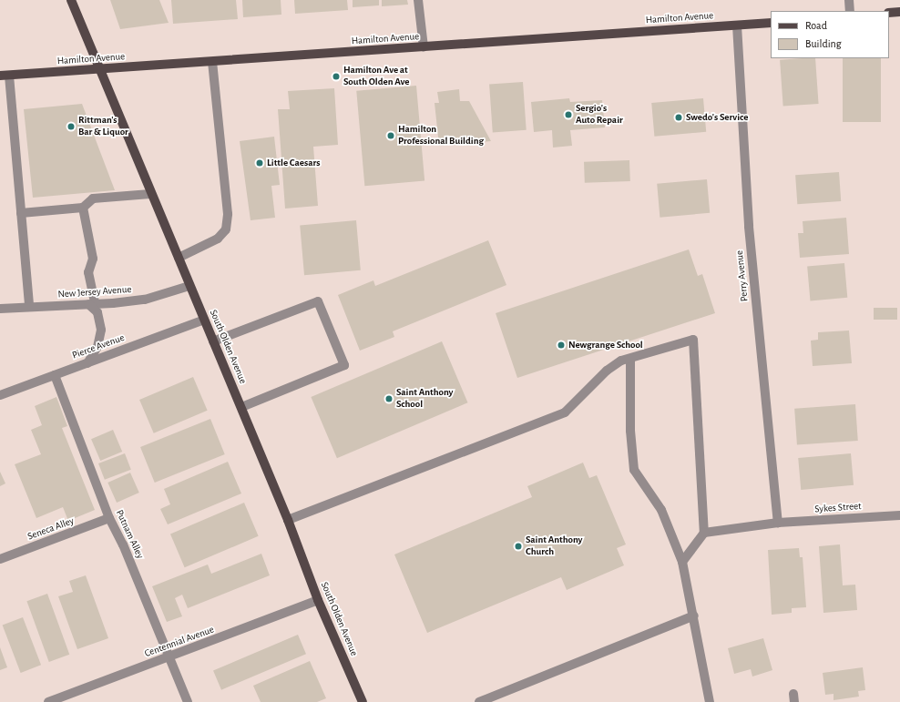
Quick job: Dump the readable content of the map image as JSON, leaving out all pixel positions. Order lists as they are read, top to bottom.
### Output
{
  "streets": {
    "main road": ["Hamilton Avenue", "South Olden Avenue"],
    "street": [
      "Perry Avenue",
      "New Jersey Avenue",
      "Pierce Avenue",
      "Sykes Street",
      "Seneca Alley",
      "Putnam Alley",
      "Centennial Avenue"
    ]
  },
  "crossings": [
    ["Hamilton Avenue", "Perry Avenue"],
    ["Hamilton Avenue", "South Olden Avenue"],
    ["Perry Avenue", "Sykes Street"],
    ["New Jersey Avenue", "South Olden Avenue"],
    ["Pierce Avenue", "South Olden Avenue"],
    ["Pierce Avenue", "Putnam Alley"],
    ["South Olden Avenue", "Centennial Avenue"],
    ["Seneca Alley", "Putnam Alley"],
    ["Putnam Alley", "Centennial Avenue"]
  ],
  "places": [
    "Hamilton Ave at South Olden Ave",
    "Sergio's Auto Repair",
    "Swedo's Service",
    "Rittman's Bar & Liquor",
    "Hamilton Professional Building",
    "Little Caesars",
    "Newgrange School",
    "Saint Anthony School",
    "Saint Anthony Church"
  ],
  "legend": ["Road", "Building"]
}
